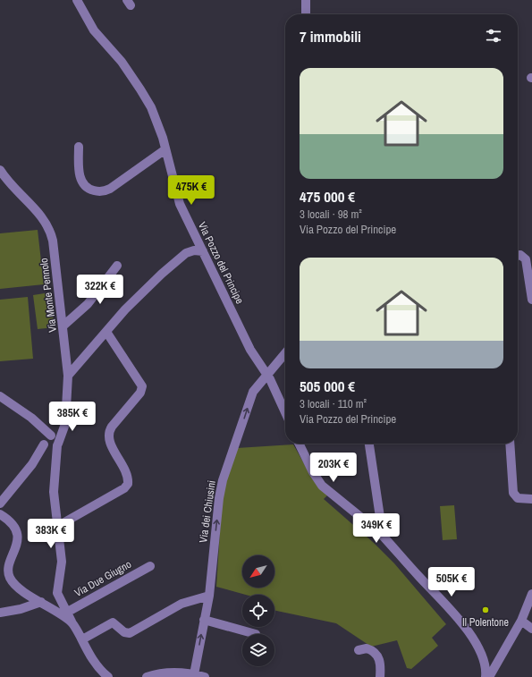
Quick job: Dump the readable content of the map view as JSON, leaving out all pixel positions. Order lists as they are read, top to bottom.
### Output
{
  "streets": {
    "street": [
      "Via Pozzo del Principe",
      "Via Monte Pennolo",
      "Via dei Chiusini",
      "Via Due Giugno"
    ]
  },
  "crossings": [
    ["Via Pozzo del Principe", "Via dei Chiusini"]
  ],
  "one_way": ["Via dei Chiusini"],
  "places": ["Il Polentone"],
  "north": "bottom left",
  "page": {
    "heading": "7 immobili",
    "list": [
      {
        "name": "475 000 €",
        "note": "3 locali · 98 m² · Via Pozzo del Principe"
      },
      {
        "name": "505 000 €",
        "note": "3 locali · 110 m² · Via Pozzo del Principe"
      }
    ],
    "price": [
      "475K €",
      "322K €",
      "385K €",
      "203K €",
      "349K €",
      "383K €",
      "505K €"
    ]
  }
}
